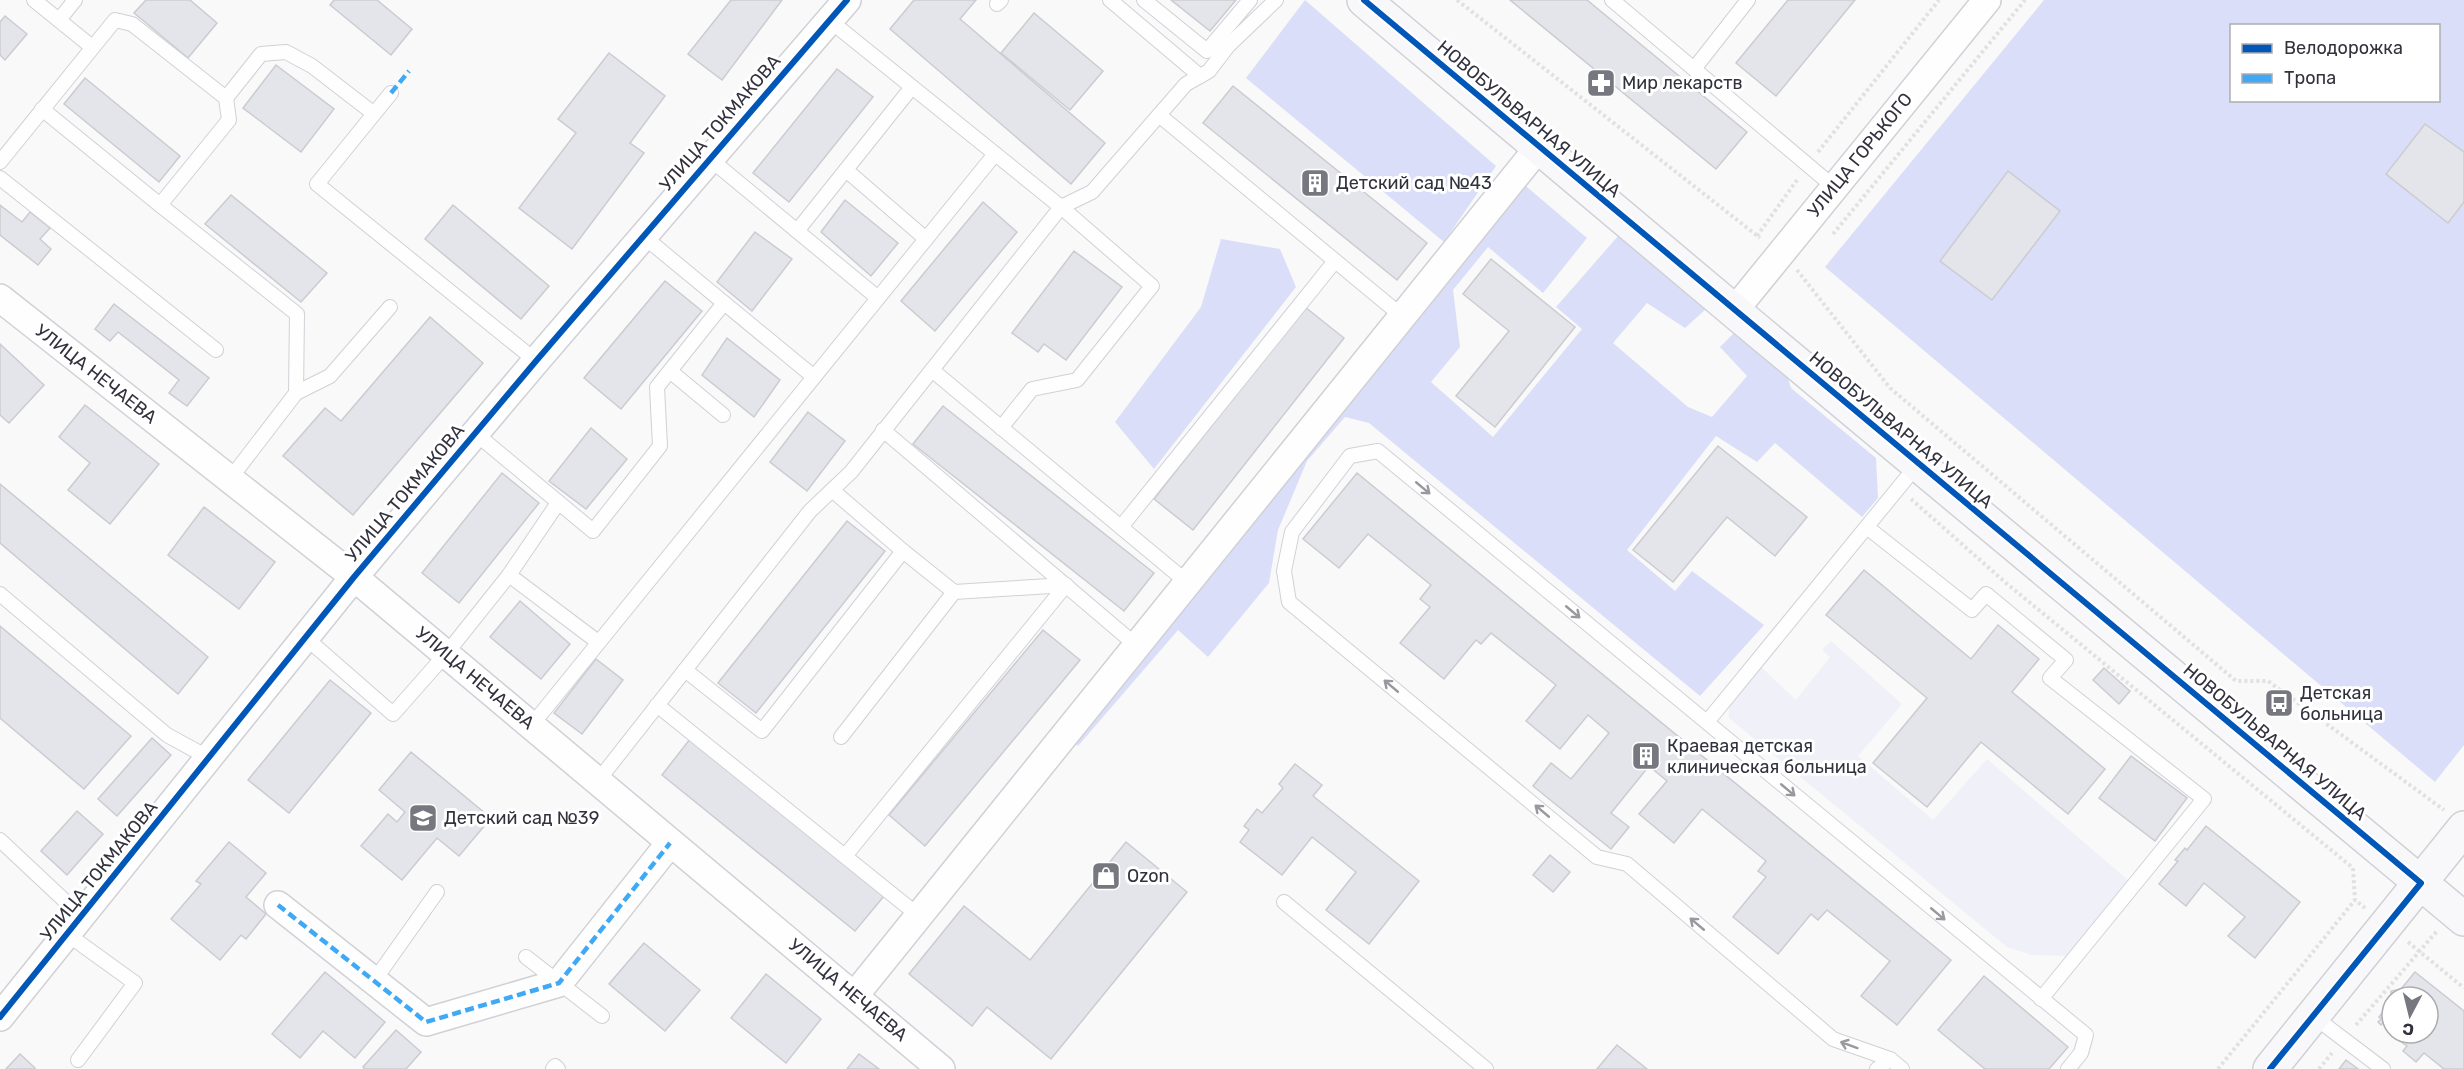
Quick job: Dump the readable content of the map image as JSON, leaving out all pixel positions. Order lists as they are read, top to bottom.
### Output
{
  "streets": {
    "street": [
      "НОВОБУЛЬВАРНАЯ УЛИЦА",
      "УЛИЦА ТОКМАКОВА",
      "УЛИЦА ГОРЬКОГО",
      "УЛИЦА НЕЧАЕВА"
    ]
  },
  "crossings": [
    ["НОВОБУЛЬВАРНАЯ УЛИЦА", "УЛИЦА ГОРЬКОГО"],
    ["УЛИЦА ТОКМАКОВА", "УЛИЦА НЕЧАЕВА"]
  ],
  "places": {
    "pharmacy": ["Мир лекарств"],
    "building": ["Детский сад №43", "Краевая детская клиническая больница"],
    "bus stop": ["Детская больница"],
    "school or university": ["Детский сад №39"],
    "shop": ["Ozon"]
  },
  "legend": ["Велодорожка", "Тропа"],
  "north": "bottom"
}
